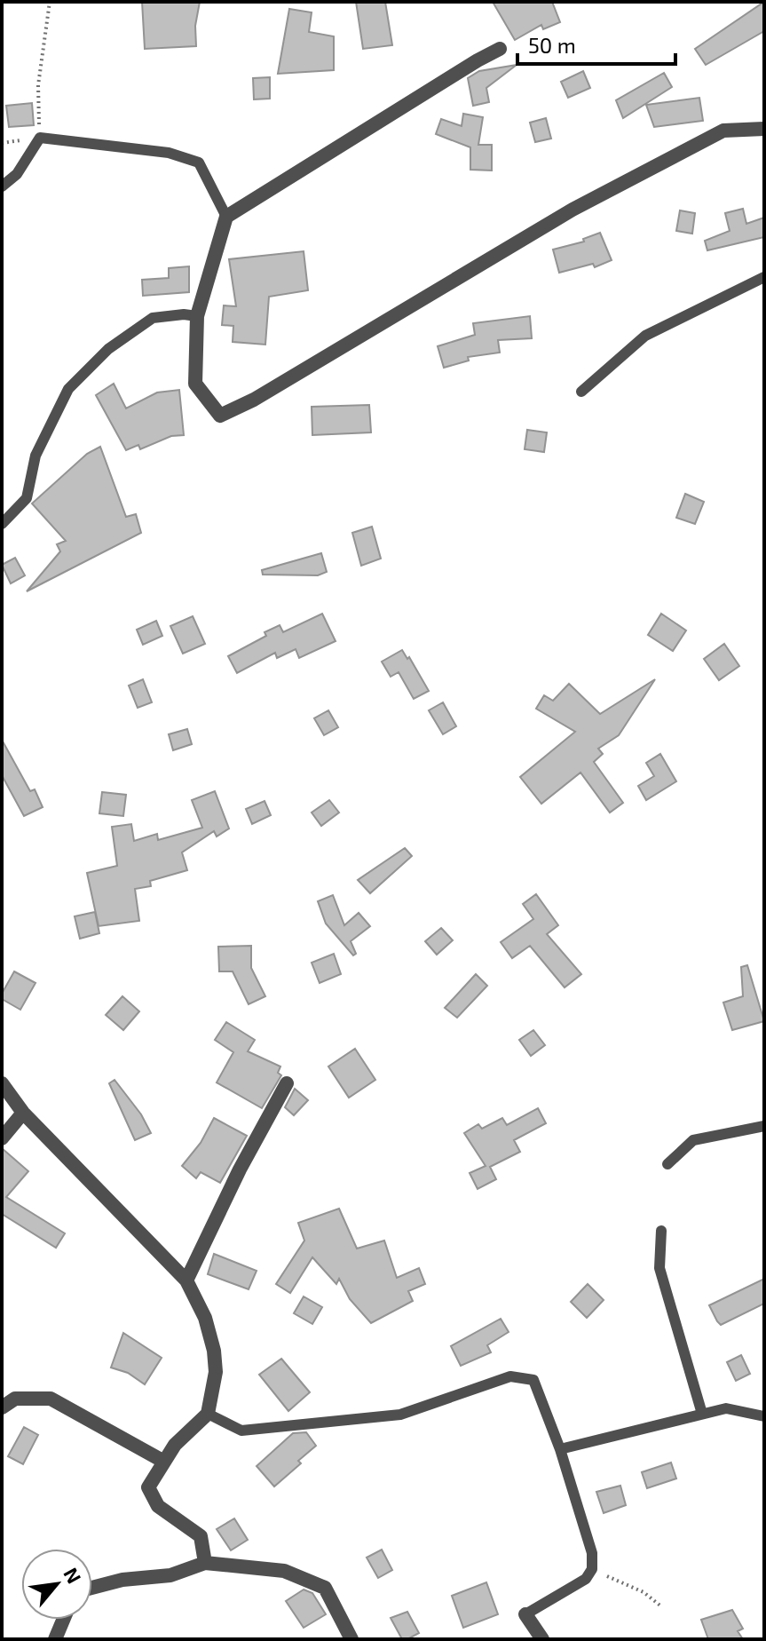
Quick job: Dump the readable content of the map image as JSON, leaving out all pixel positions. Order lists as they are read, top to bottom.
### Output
{
  "scale_bar": "50 m",
  "north": "top right"
}
